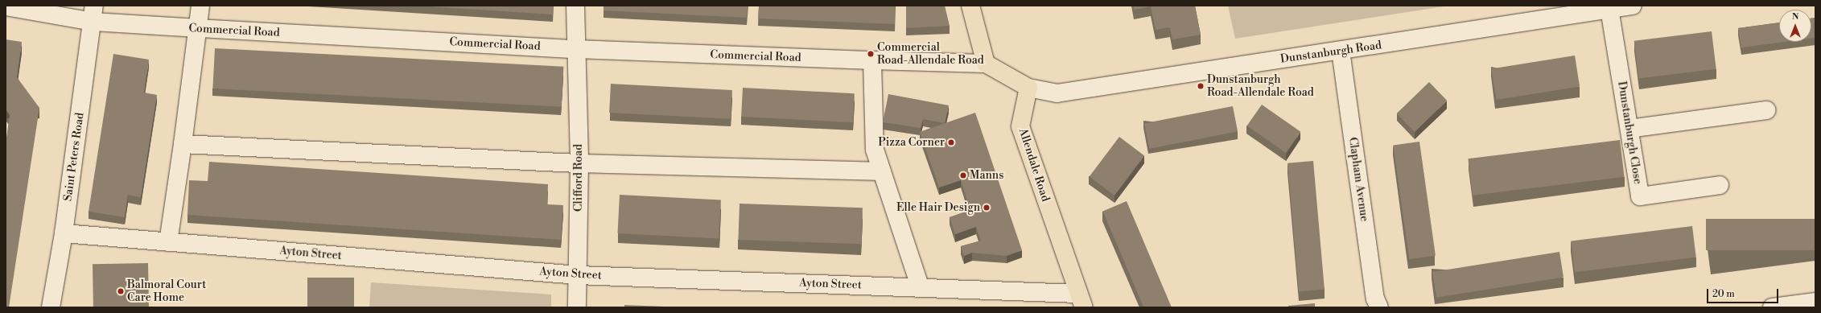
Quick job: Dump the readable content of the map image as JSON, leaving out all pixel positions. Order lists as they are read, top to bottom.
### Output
{
  "streets": {
    "main road": ["Allendale Road"],
    "street": [
      "Commercial Road",
      "Dunstanburgh Road",
      "Dunstanburgh Close",
      "Saint Peters Road",
      "Clifford Road",
      "Clapham Avenue",
      "Ayton Street"
    ]
  },
  "crossings": [
    ["Commercial Road", "Saint Peters Road"],
    ["Commercial Road", "Clifford Road"],
    ["Dunstanburgh Road", "Dunstanburgh Close"],
    ["Dunstanburgh Road", "Allendale Road"],
    ["Dunstanburgh Road", "Clapham Avenue"],
    ["Saint Peters Road", "Ayton Street"],
    ["Allendale Road", "Ayton Street"],
    ["Clifford Road", "Ayton Street"]
  ],
  "places": [
    "Commercial Road-Allendale Road",
    "Dunstanburgh Road-Allendale Road",
    "Pizza Corner",
    "Manns",
    "Elle Hair Design",
    "Balmoral Court Care Home"
  ],
  "scale_bar": "20 m",
  "north": "top"
}
